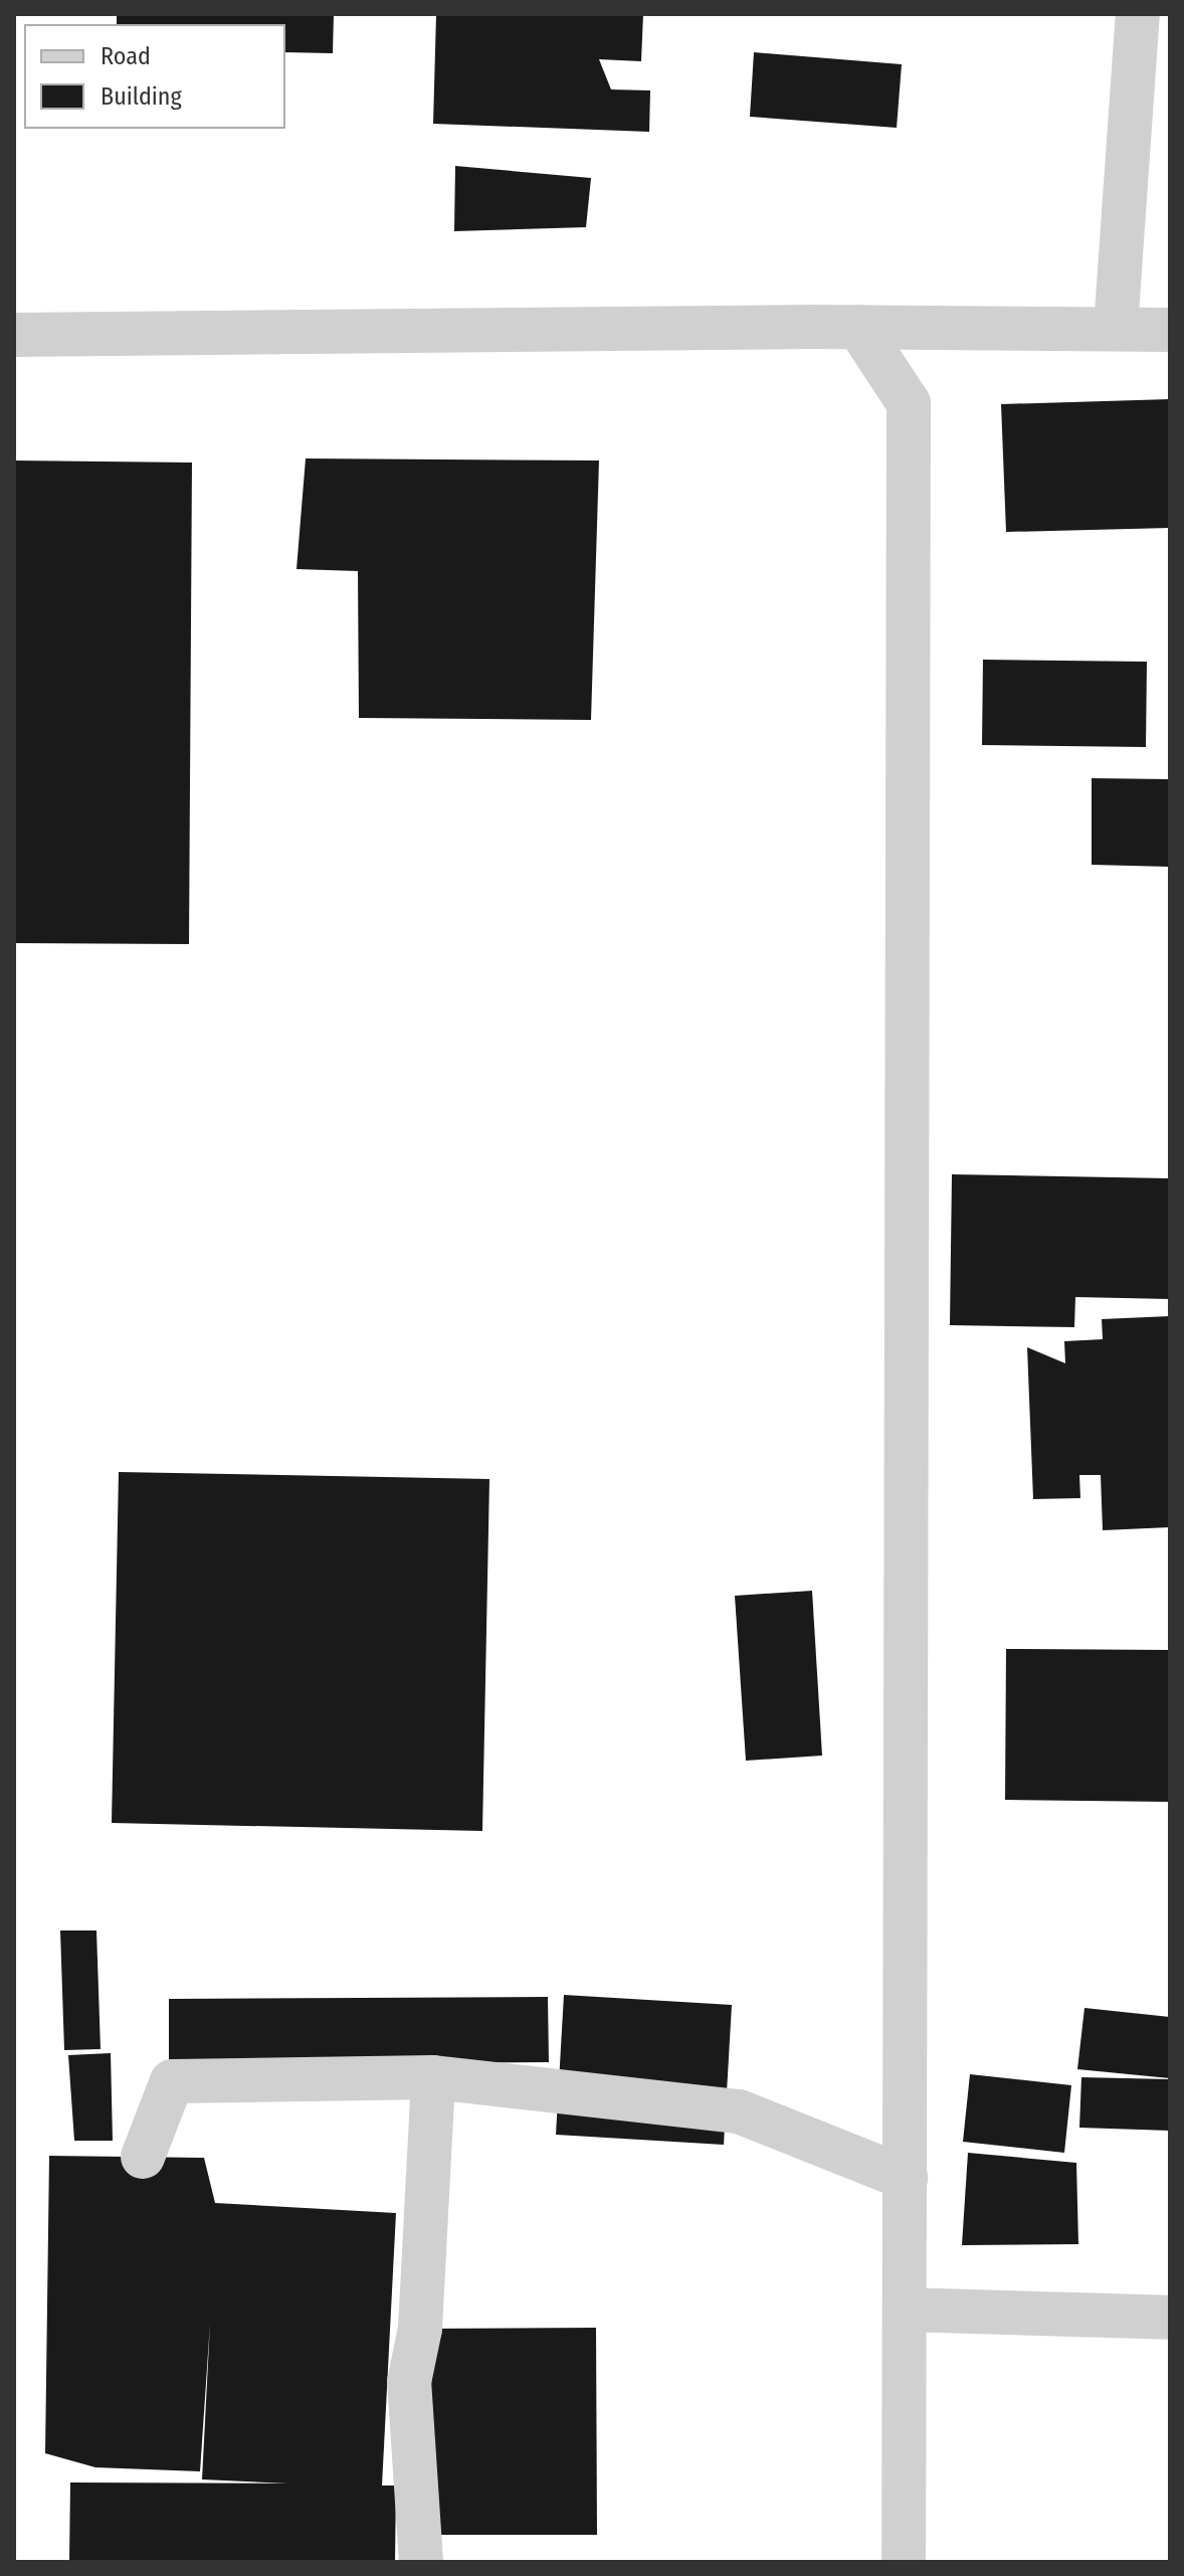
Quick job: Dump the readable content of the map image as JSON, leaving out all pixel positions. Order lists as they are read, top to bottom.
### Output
{
  "legend": ["Road", "Building"]
}
